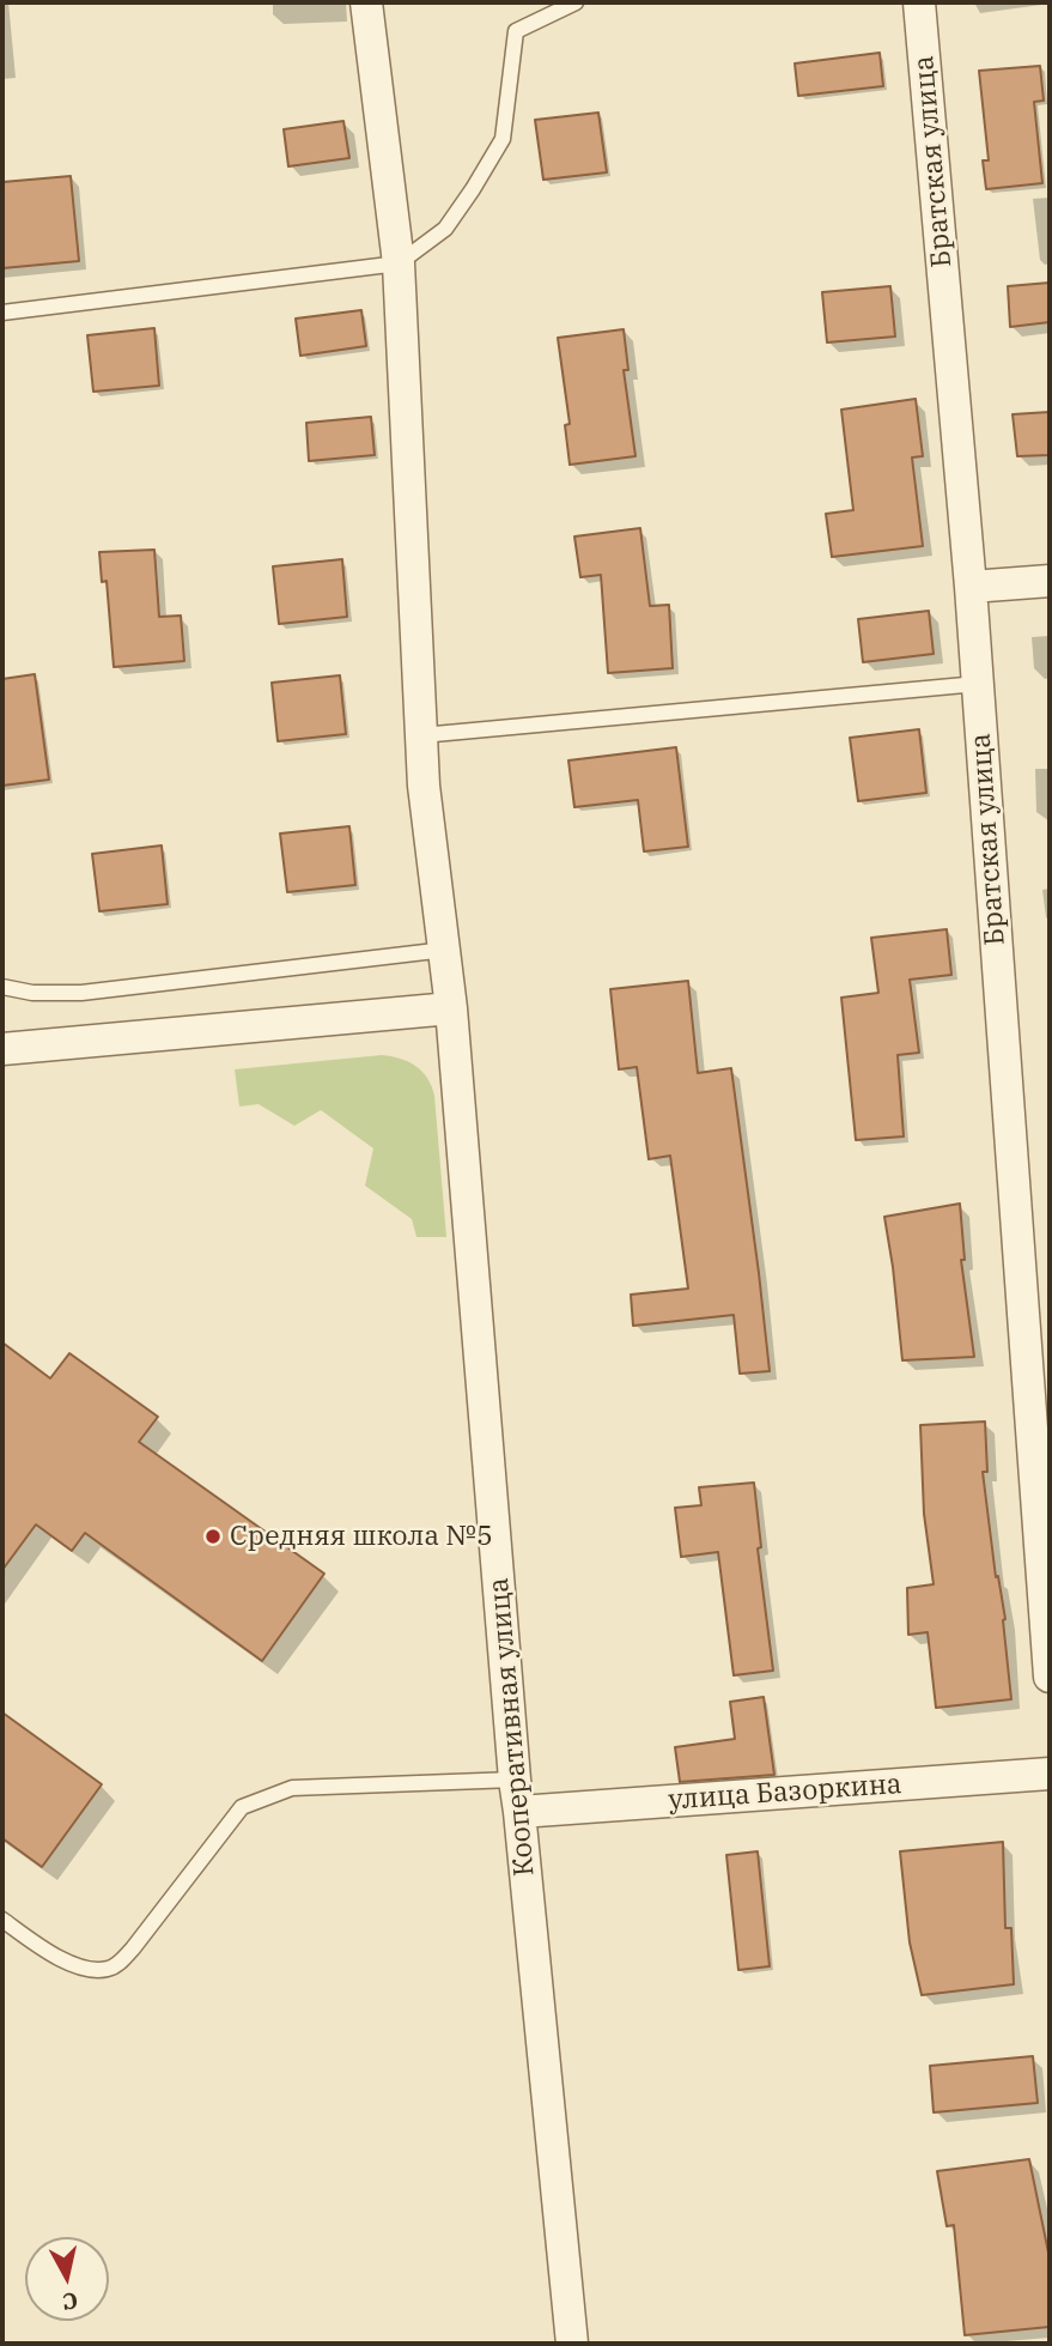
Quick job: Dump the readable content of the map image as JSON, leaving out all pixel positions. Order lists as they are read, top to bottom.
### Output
{
  "streets": {
    "street": ["Братская улица", "Кооперативная улица", "улица Базоркина"]
  },
  "crossings": [
    ["Кооперативная улица", "улица Базоркина"]
  ],
  "places": ["Средняя школа №5"],
  "north": "bottom"
}
